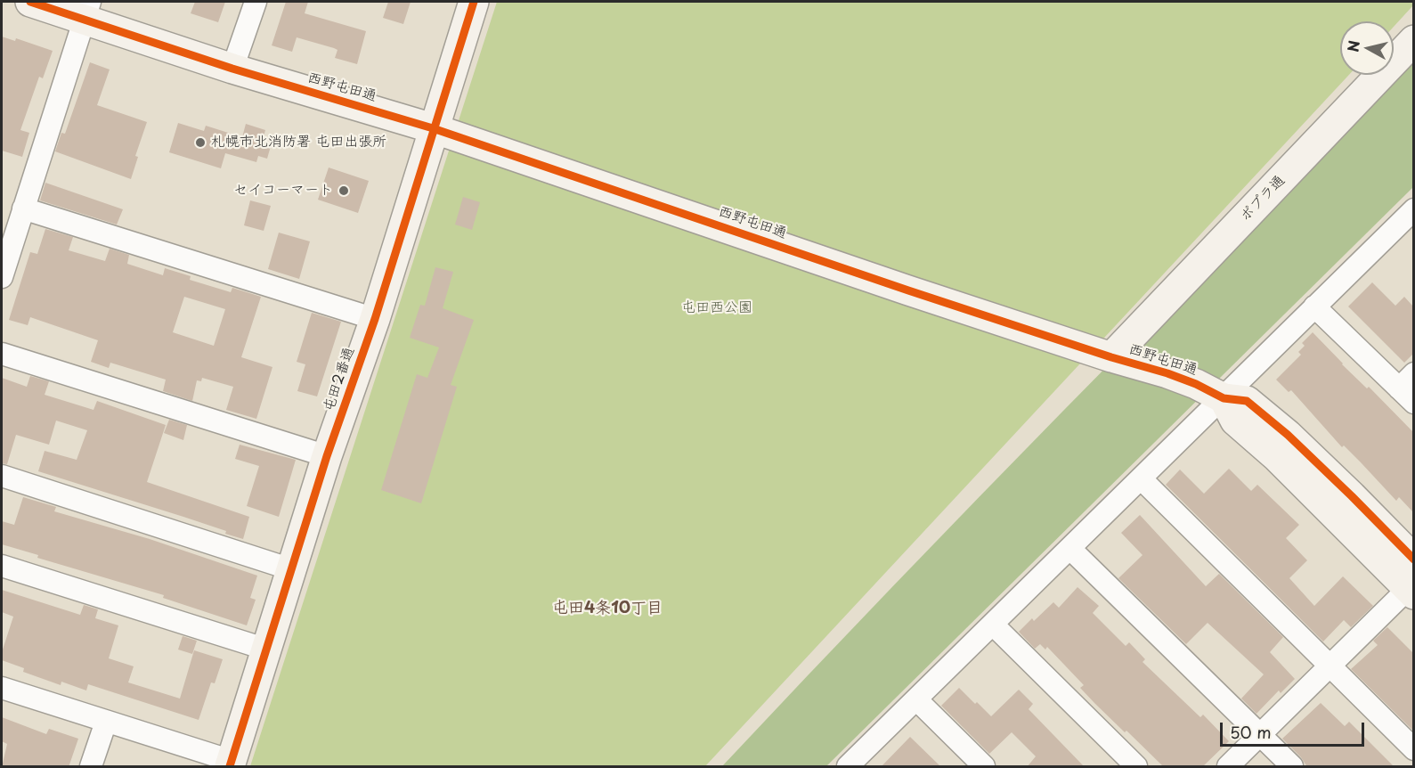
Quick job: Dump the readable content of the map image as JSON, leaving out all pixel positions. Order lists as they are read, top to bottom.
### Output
{
  "streets": {
    "street": ["西野屯田通", "ポプラ通", "屯田2番通"]
  },
  "crossings": [
    ["西野屯田通", "ポプラ通"],
    ["西野屯田通", "屯田2番通"]
  ],
  "districts": ["屯田4条10丁目"],
  "parks": ["屯田西公園"],
  "places": ["札幌市北消防署 屯田出張所", "セイコーマート"],
  "scale_bar": "50 m",
  "north": "left"
}
